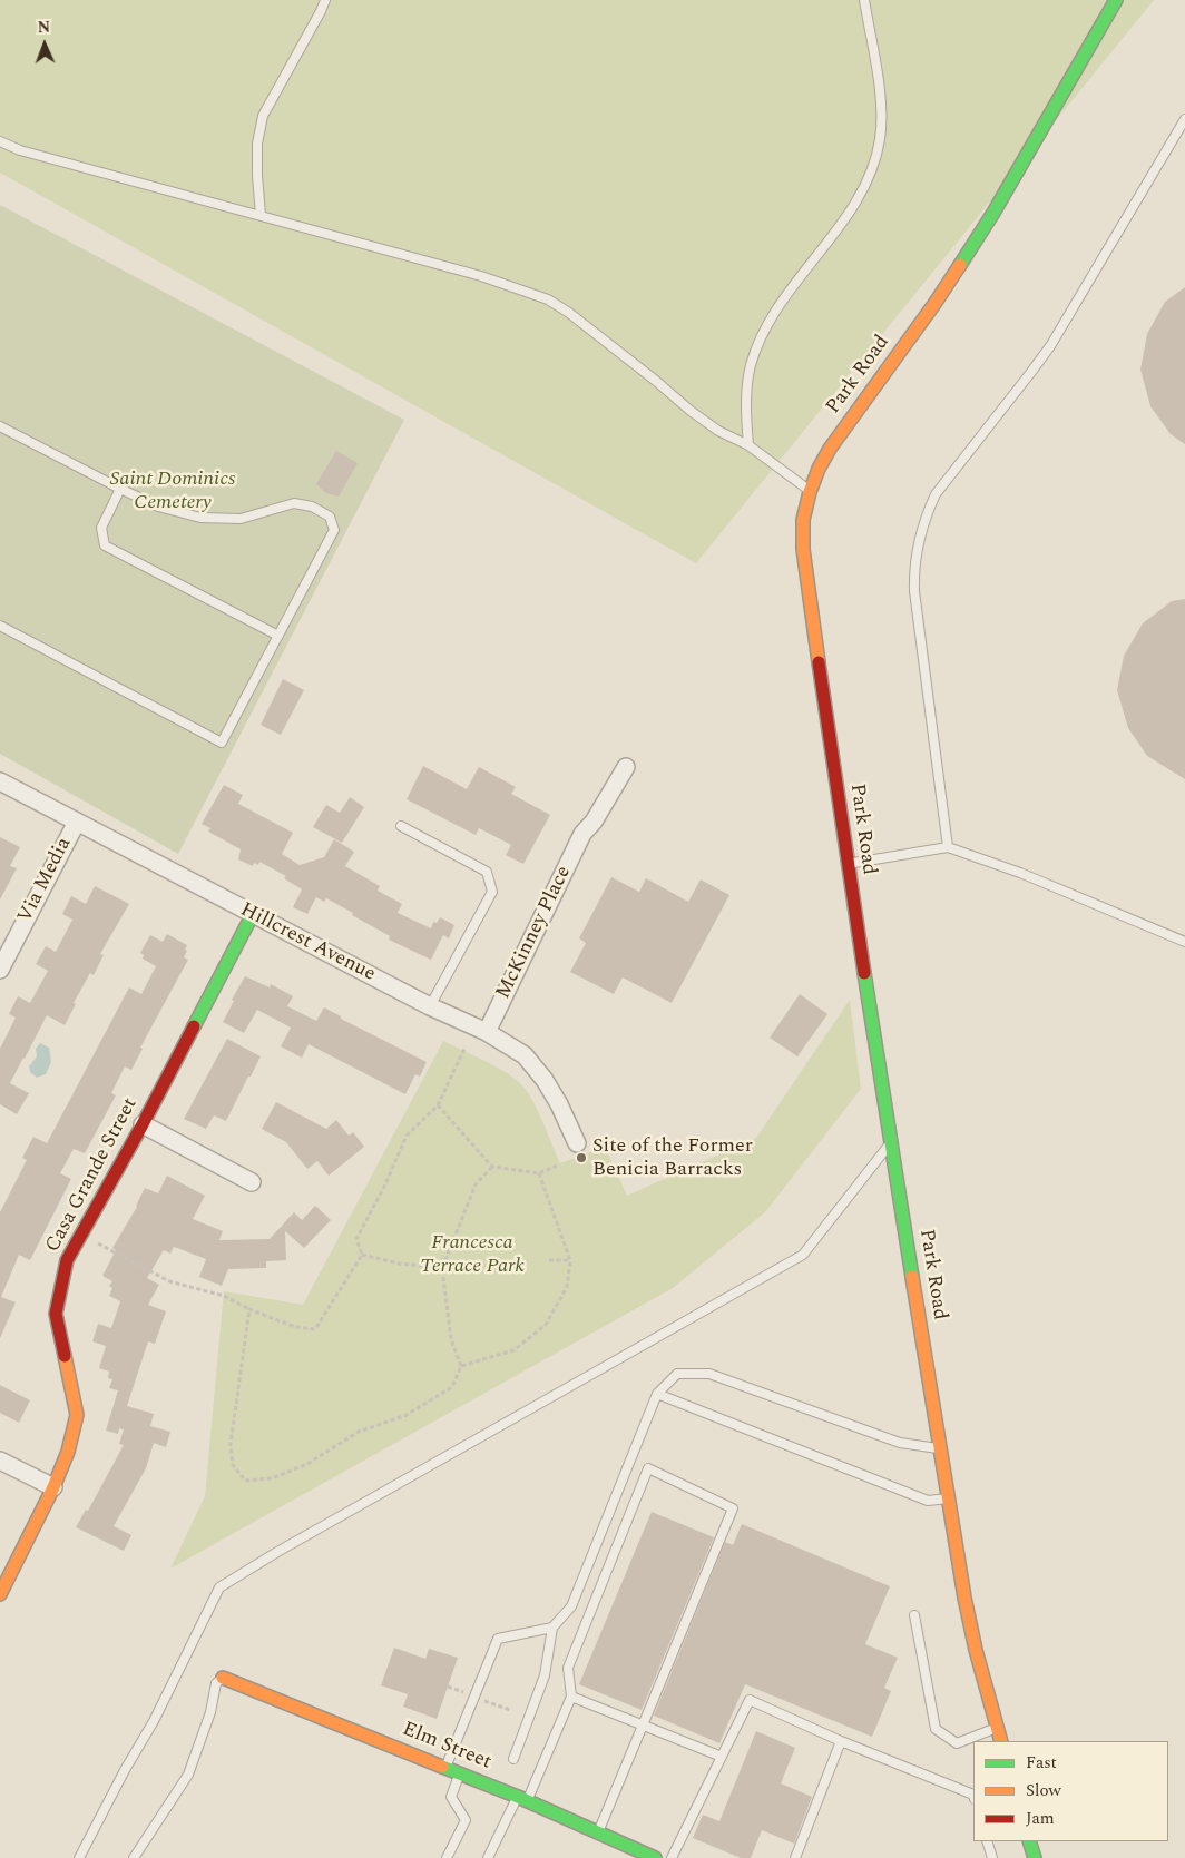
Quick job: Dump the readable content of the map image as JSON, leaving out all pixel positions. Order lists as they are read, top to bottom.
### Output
{
  "streets": {
    "street": [
      "Park Road",
      "Via Media",
      "McKinney Place",
      "Hillcrest Avenue",
      "Casa Grande Street",
      "Elm Street"
    ]
  },
  "crossings": [
    ["Via Media", "Hillcrest Avenue"],
    ["McKinney Place", "Hillcrest Avenue"],
    ["Hillcrest Avenue", "Casa Grande Street"]
  ],
  "parks": ["Saint Dominics Cemetery", "Francesca Terrace Park"],
  "places": ["Site of the Former Benicia Barracks"],
  "legend": ["Fast", "Slow", "Jam"],
  "north": "top"
}
